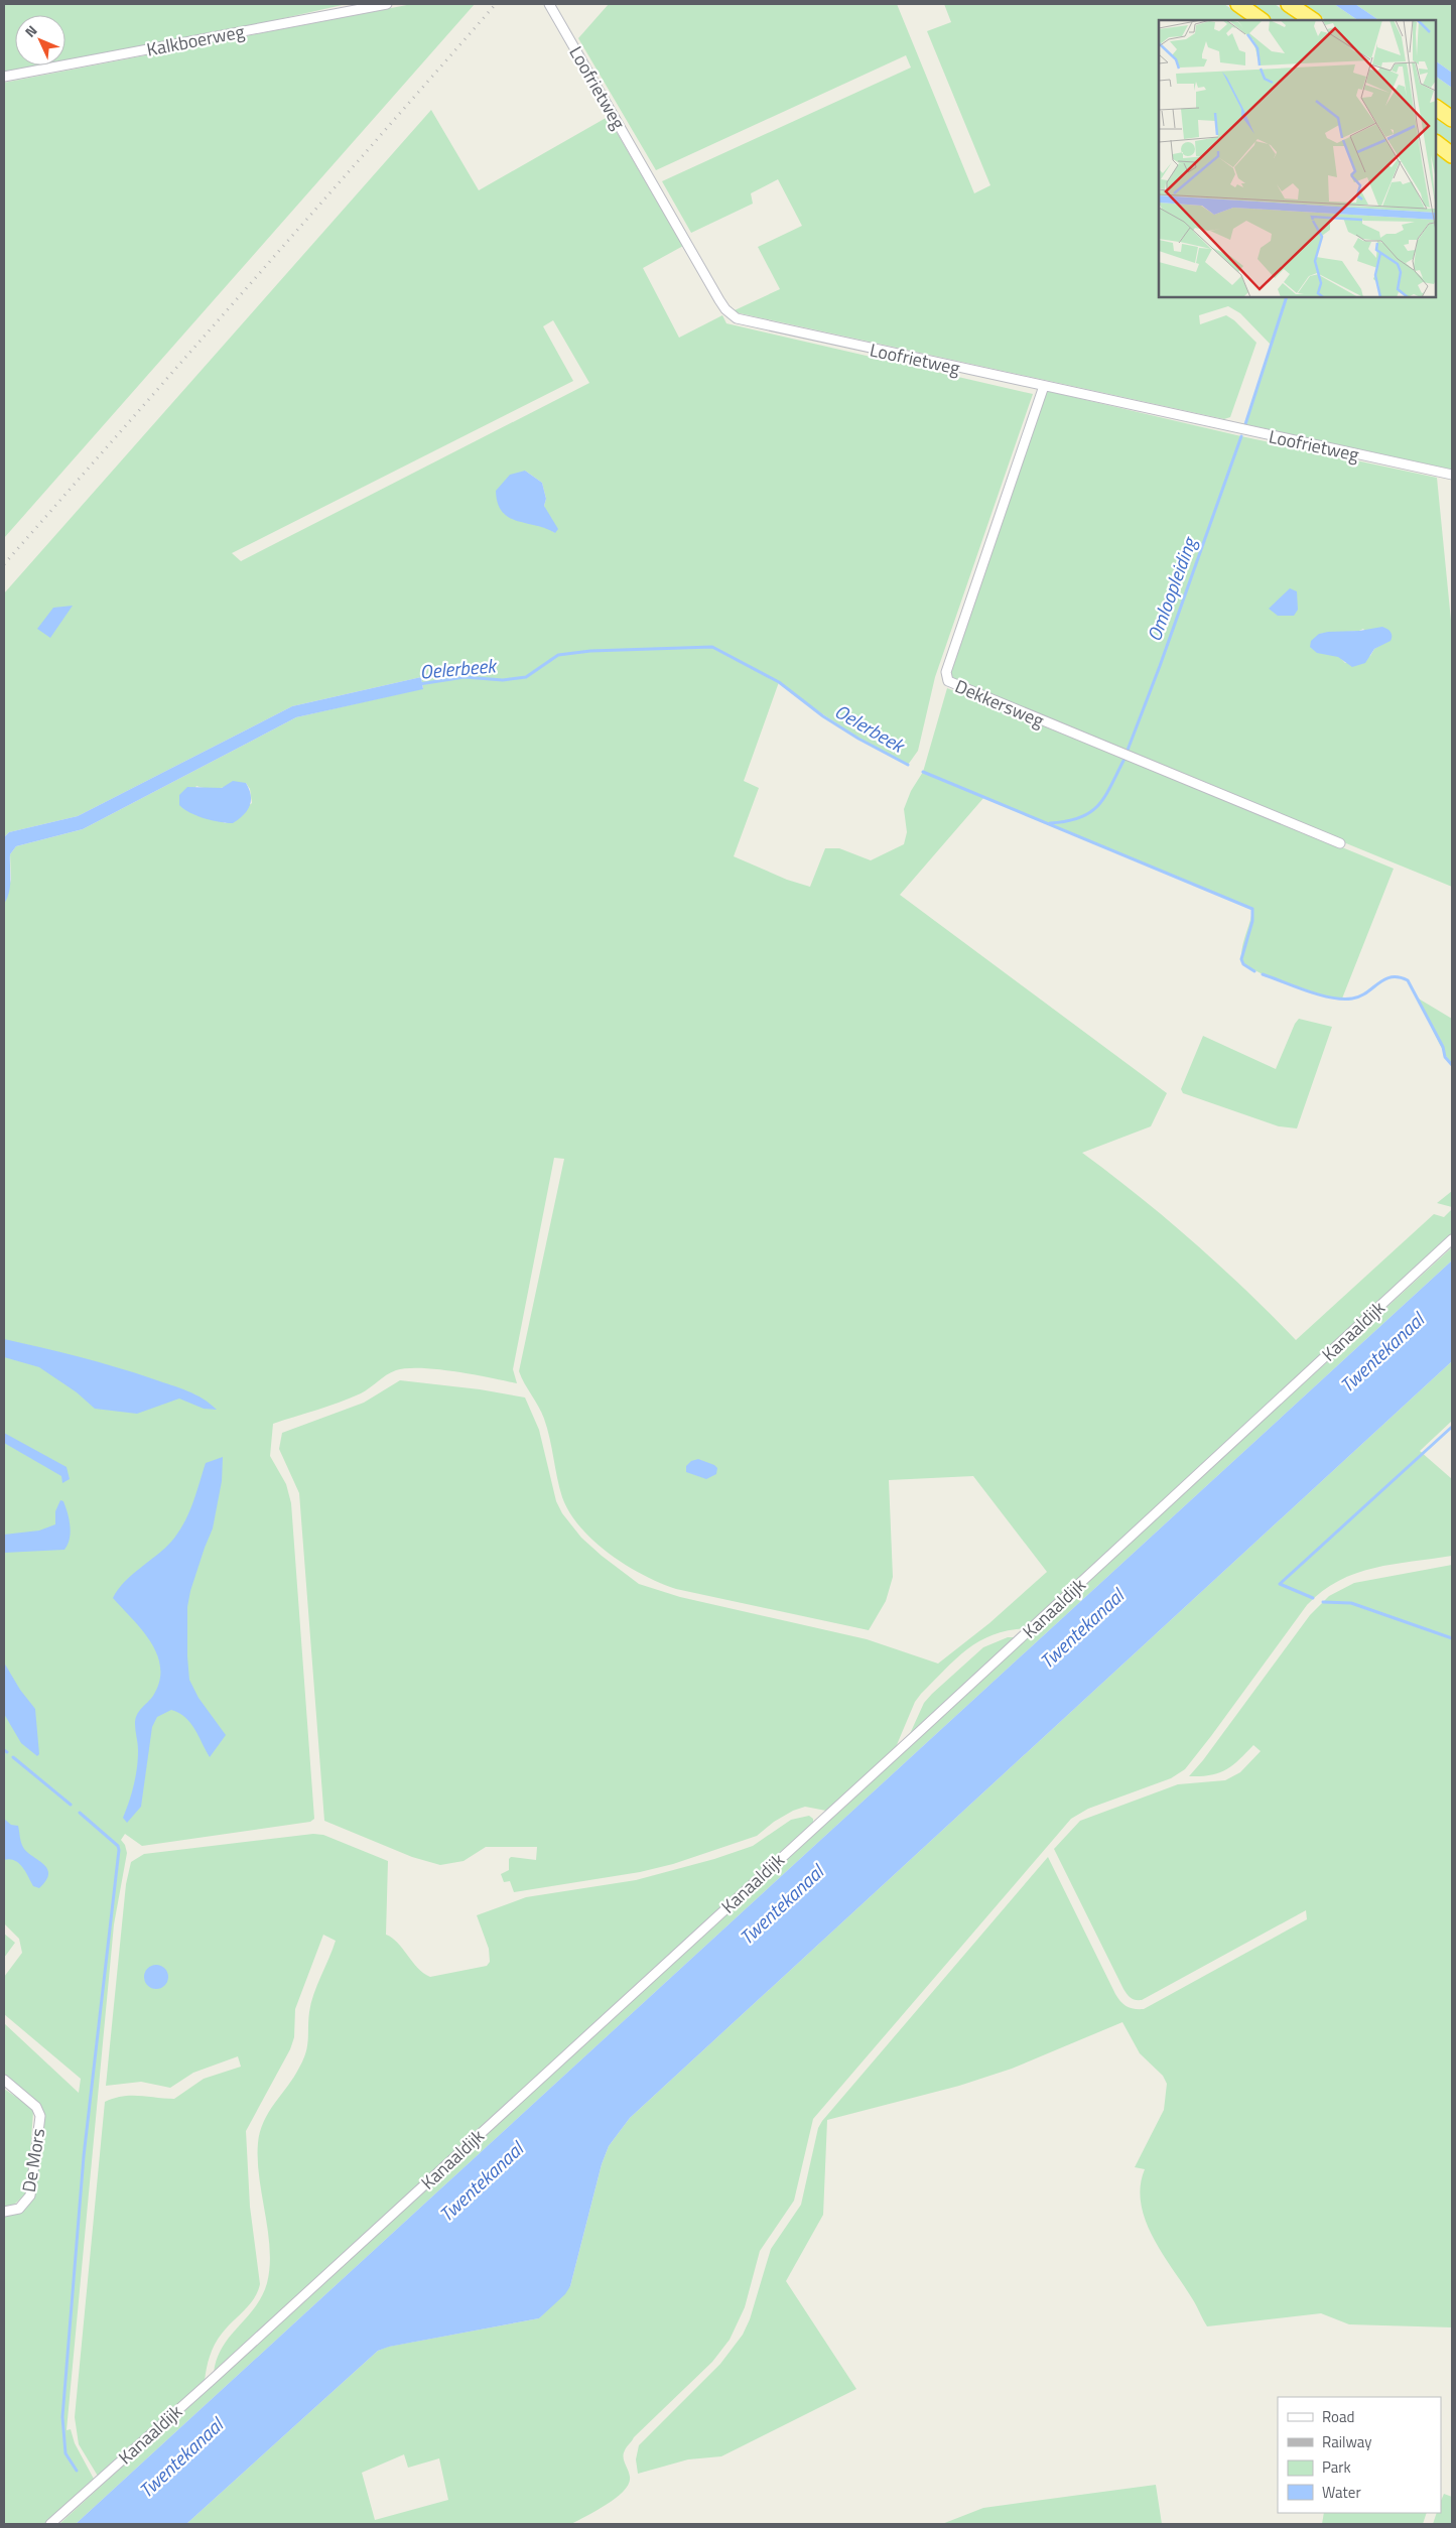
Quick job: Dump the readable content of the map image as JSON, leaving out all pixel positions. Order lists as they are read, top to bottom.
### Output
{
  "streets": {
    "street": [
      "Kalkboerweg",
      "Loofrietweg",
      "Dekkersweg",
      "Kanaaldijk",
      "De Mors"
    ]
  },
  "crossings": [
    ["Loofrietweg", "Dekkersweg"]
  ],
  "water": ["Omloopleiding", "Oelerbeek", "Twentekanaal"],
  "legend": [
    "Road",
    "Railway",
    "Park",
    "Water"
  ],
  "north": "top left"
}
